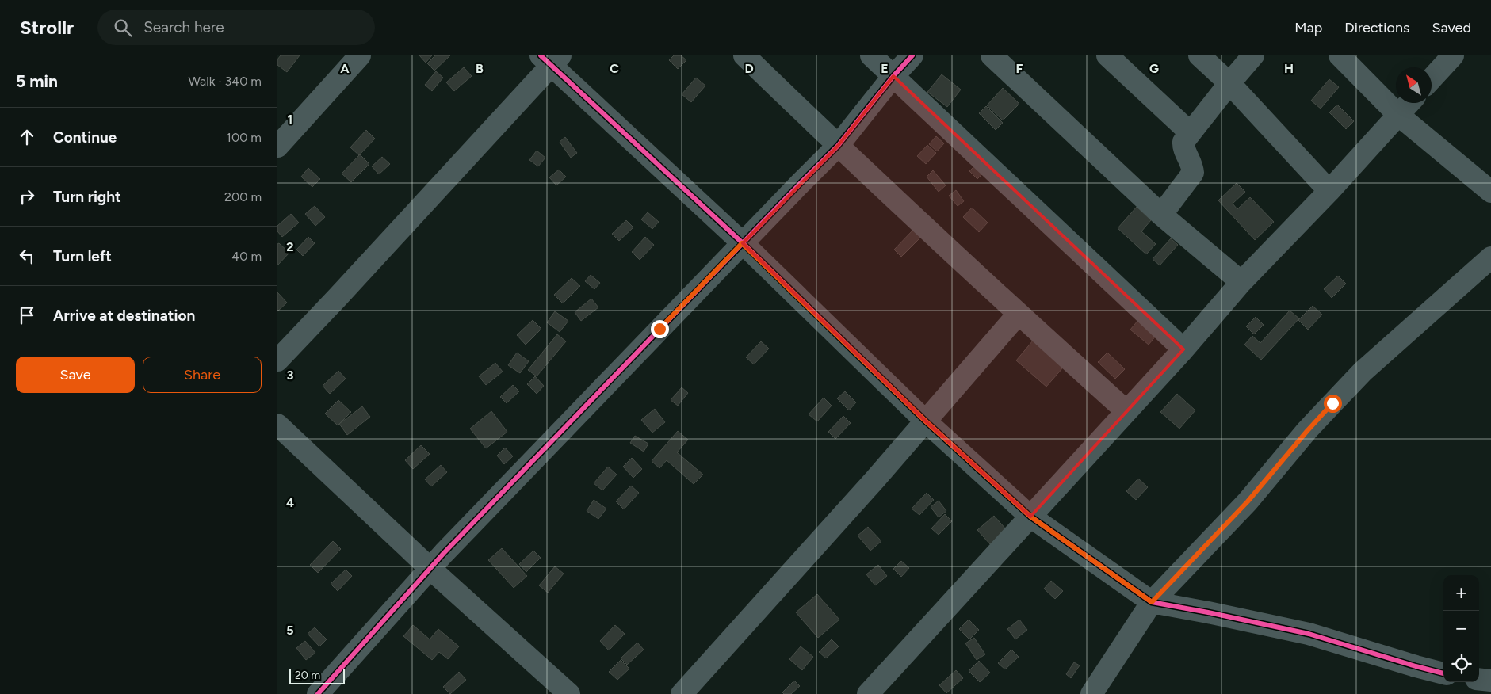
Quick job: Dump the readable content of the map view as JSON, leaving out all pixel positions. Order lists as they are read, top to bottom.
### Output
{
  "scale_bar": "20 m",
  "north": "top left",
  "page": {
    "header": "Strollr",
    "search": "Search here",
    "nav": ["Map", "Directions", "Saved"],
    "heading": ["5 min", "Walk · 340 m"],
    "list": [
      ["Continue", "100 m"],
      ["Turn right", "200 m"],
      ["Turn left", "40 m"],
      "Arrive at destination"
    ],
    "buttons": ["Save", "Share"],
    "map_buttons": ["+", "−"],
    "scale": "20 m"
  },
  "grid": {
    "columns": [
      "A",
      "B",
      "C",
      "D",
      "E",
      "F",
      "G",
      "H"
    ],
    "rows": [
      "1",
      "2",
      "3",
      "4",
      "5"
    ]
  }
}
